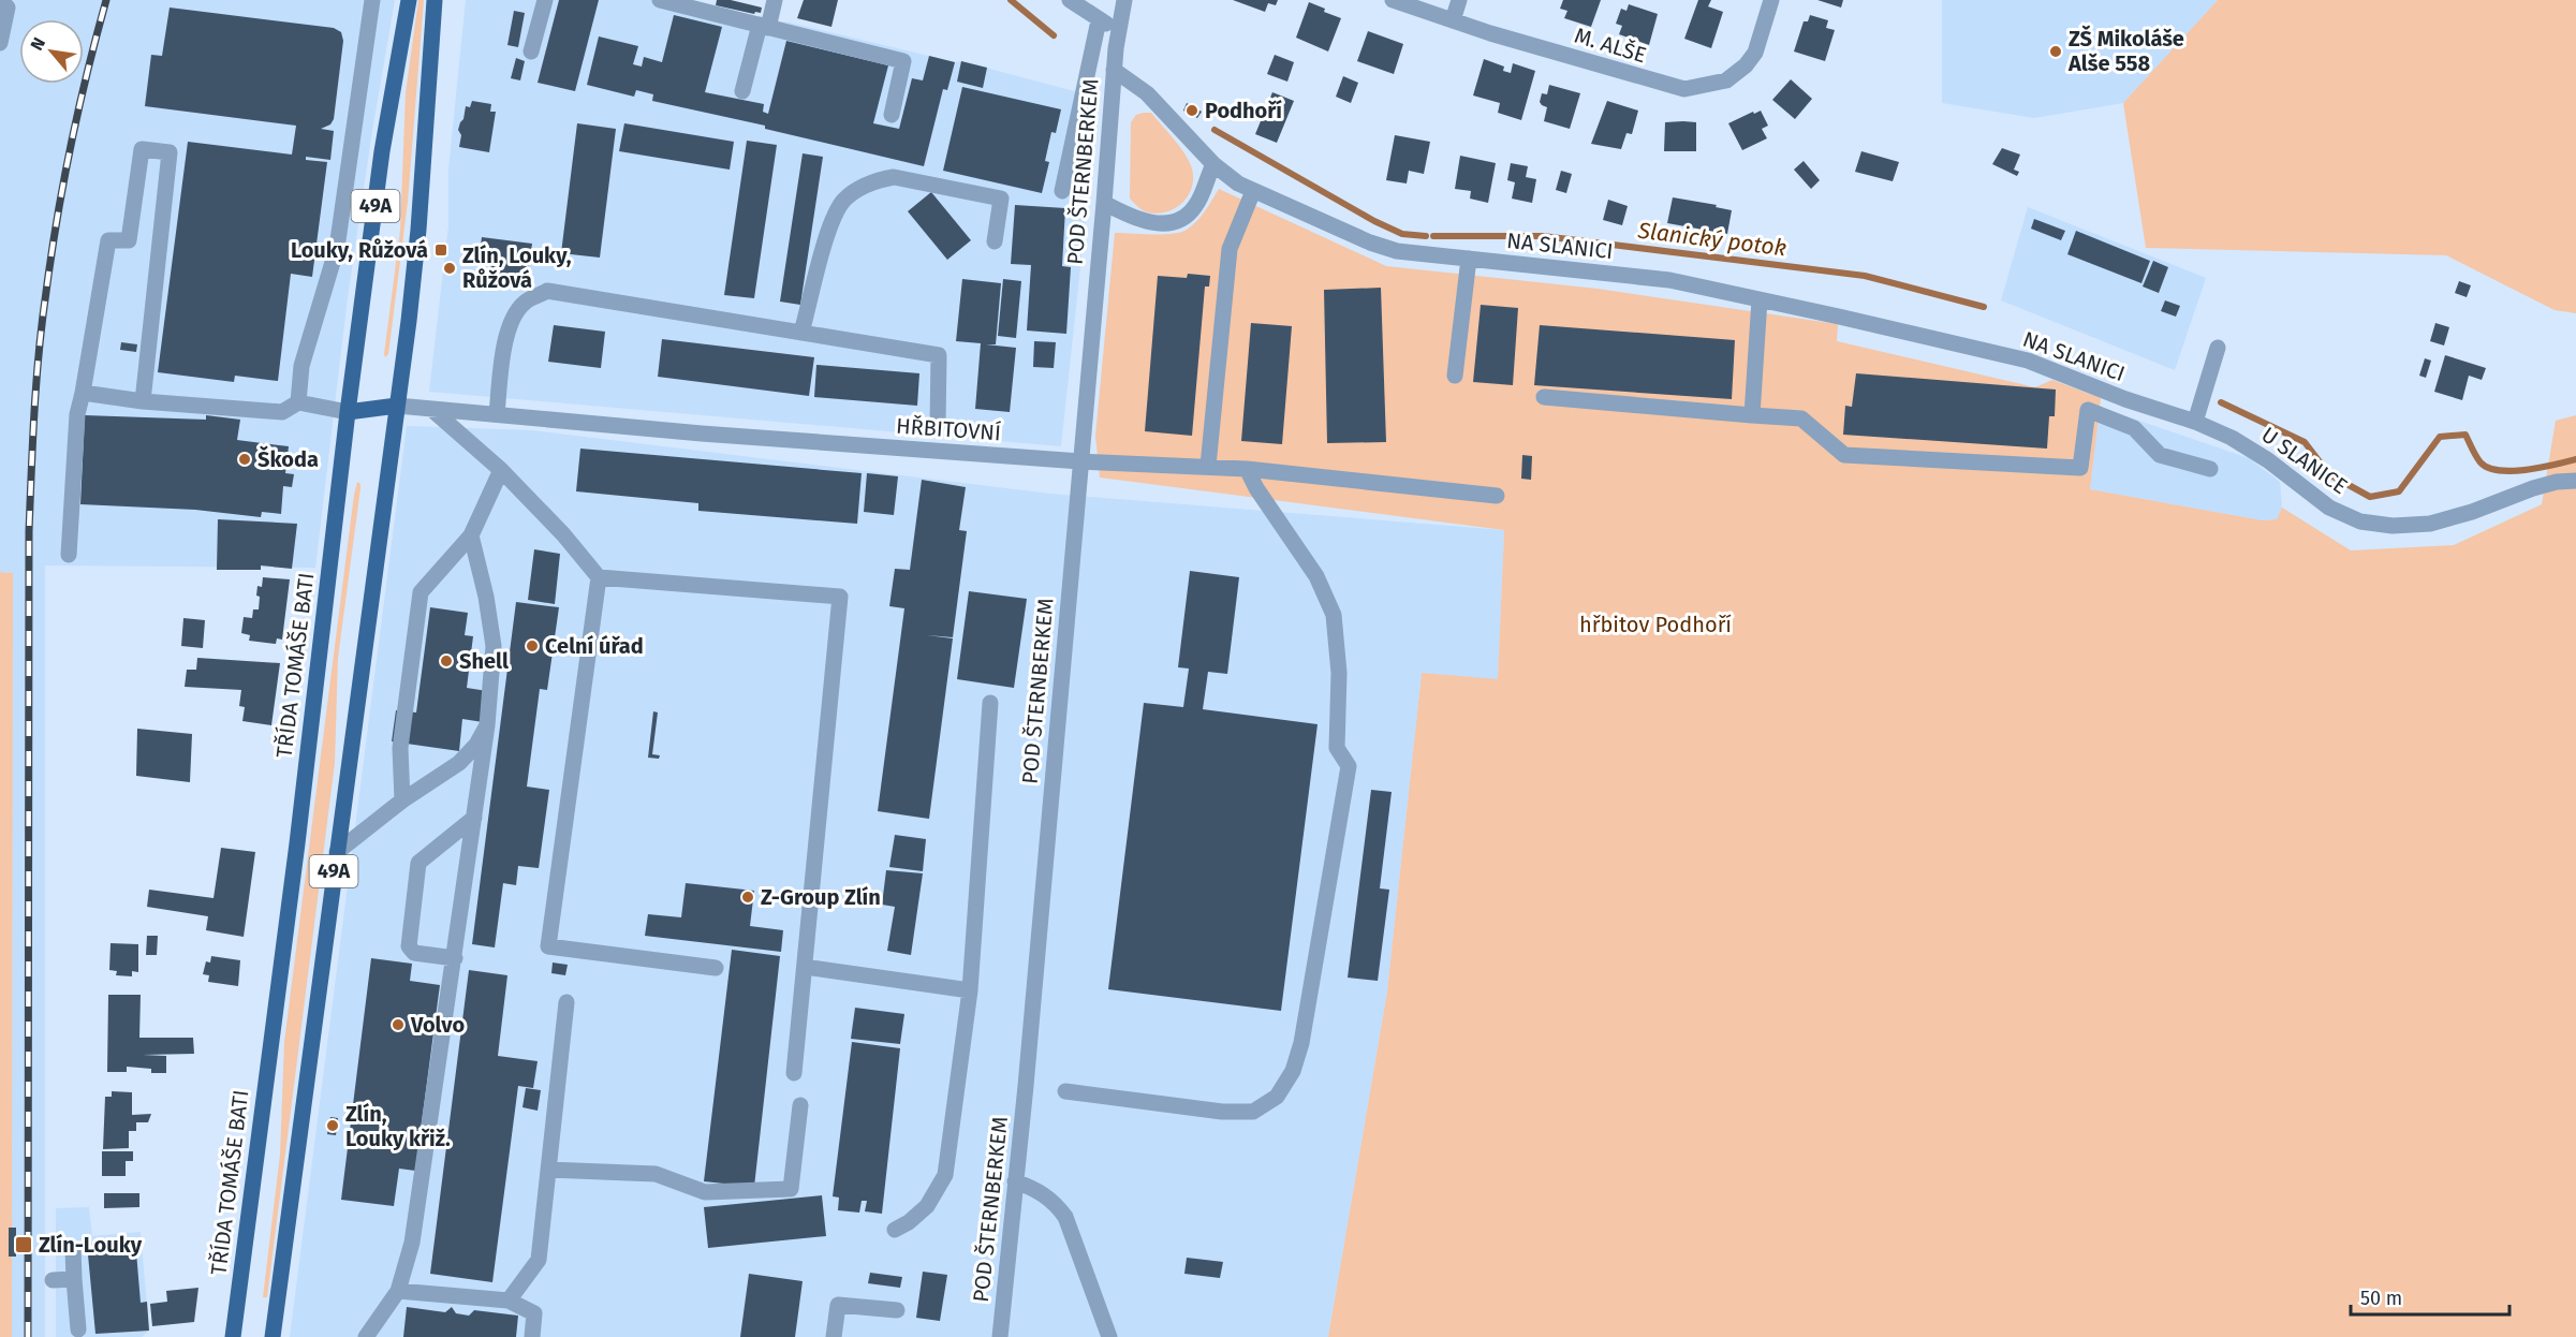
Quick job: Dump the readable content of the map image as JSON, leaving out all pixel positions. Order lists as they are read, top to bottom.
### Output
{
  "streets": {
    "main road": ["49A", "TŘÍDA TOMÁŠE BATI"],
    "street": [
      "M. ALŠE",
      "POD ŠTERNBERKEM",
      "NA SLANICI",
      "HŘBITOVNÍ",
      "U SLANICE"
    ]
  },
  "crossings": [
    ["POD ŠTERNBERKEM", "NA SLANICI"],
    ["POD ŠTERNBERKEM", "HŘBITOVNÍ"],
    ["49A", "HŘBITOVNÍ"],
    ["NA SLANICI", "U SLANICE"]
  ],
  "water": ["Slanický potok"],
  "parks": ["hřbitov Podhoří"],
  "places": {
    "other": [
      "ZŠ Mikoláše Alše 558",
      "Podhoří",
      "Zlín, Louky, Růžová",
      "Škoda",
      "Celní úřad",
      "Shell",
      "Z-Group Zlín",
      "Volvo",
      "Zlín, Louky křiž."
    ],
    "transit": ["Louky, Růžová", "Zlín-Louky"]
  },
  "scale_bar": "50 m",
  "north": "top left"
}
